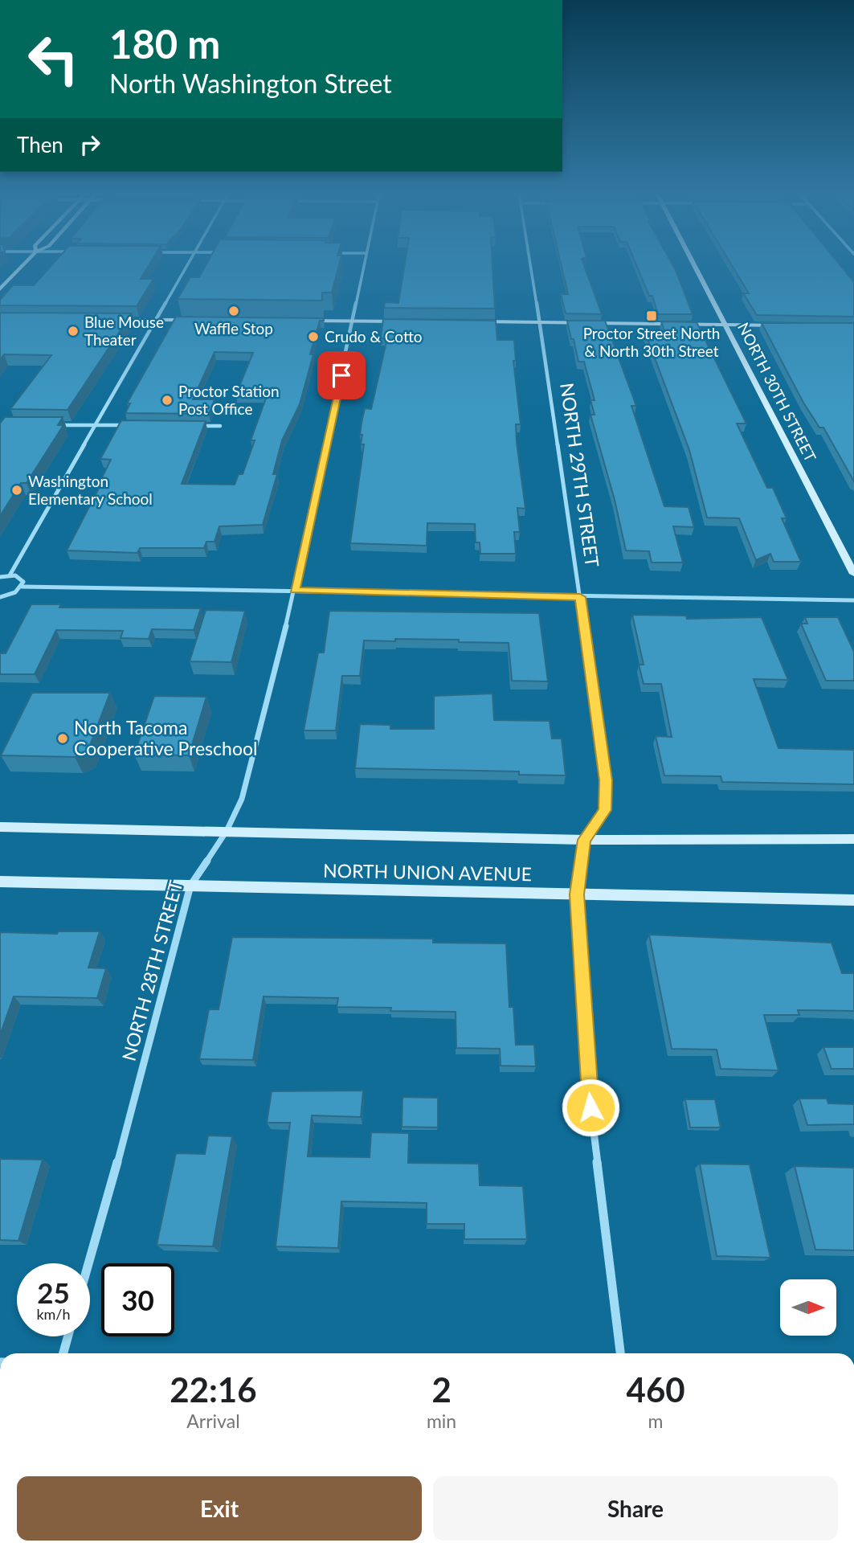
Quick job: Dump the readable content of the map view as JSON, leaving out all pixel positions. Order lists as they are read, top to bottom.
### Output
{
  "streets": {
    "street": [
      "NORTH 30TH STREET",
      "NORTH 29TH STREET",
      "NORTH UNION AVENUE",
      "NORTH 28TH STREET"
    ]
  },
  "crossings": [
    ["NORTH 29TH STREET", "NORTH UNION AVENUE"],
    ["NORTH UNION AVENUE", "NORTH 28TH STREET"]
  ],
  "places": {
    "other": [
      "Waffle Stop",
      "Blue Mouse Theater",
      "Crudo & Cotto",
      "Proctor Station Post Office",
      "Washington Elementary School",
      "North Tacoma Cooperative Preschool"
    ],
    "transit": ["Proctor Street North & North 30th Street"]
  },
  "north": "right",
  "page": {
    "turn": ["180 m", "North Washington Street"],
    "then": "Then",
    "speed": "25 km/h",
    "limit": "30",
    "eta": [
      "22:16",
      "Arrival",
      "2",
      "min",
      "460",
      "m"
    ],
    "buttons": ["Exit", "Share"]
  }
}
